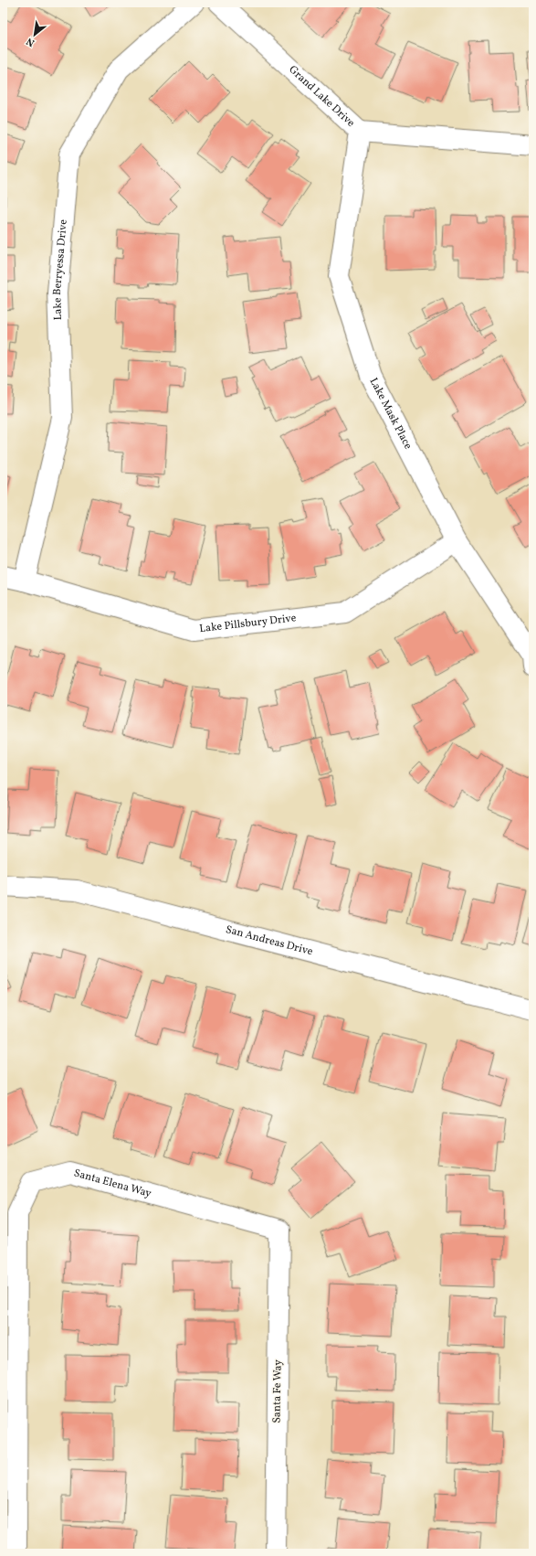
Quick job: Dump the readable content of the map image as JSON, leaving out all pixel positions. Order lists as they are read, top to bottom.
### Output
{
  "streets": {
    "street": [
      "Grand Lake Drive",
      "Lake Berryessa Drive",
      "Lake Mask Place",
      "Lake Pillsbury Drive",
      "San Andreas Drive",
      "Santa Elena Way",
      "Santa Fe Way"
    ]
  },
  "crossings": [
    ["Grand Lake Drive", "Lake Mask Place"],
    ["Lake Berryessa Drive", "Lake Pillsbury Drive"],
    ["Lake Mask Place", "Lake Pillsbury Drive"],
    ["Santa Elena Way", "Santa Fe Way"]
  ],
  "north": "bottom left"
}
